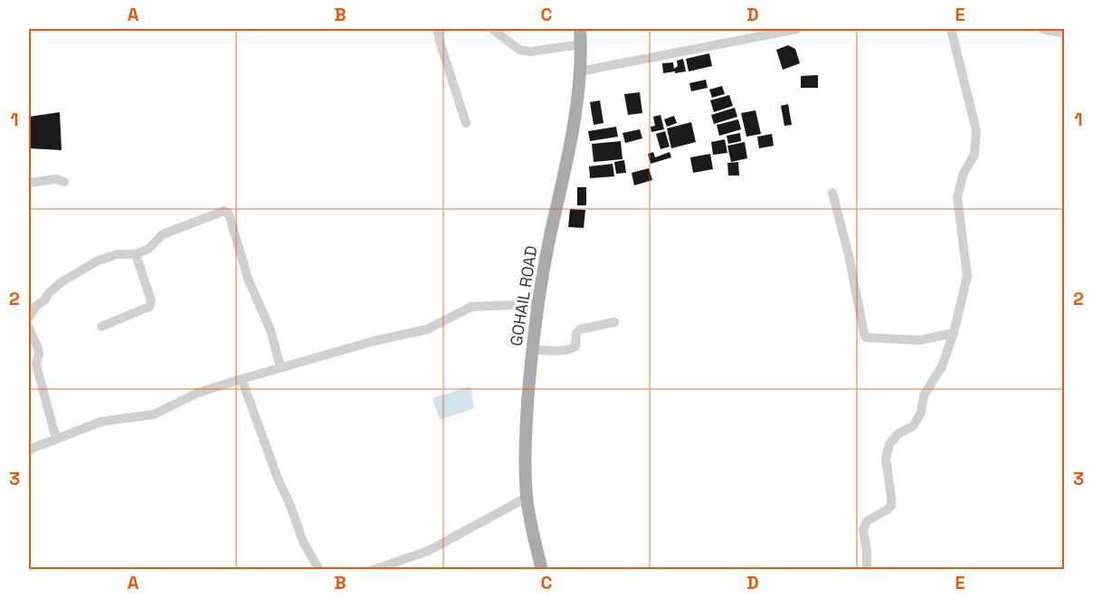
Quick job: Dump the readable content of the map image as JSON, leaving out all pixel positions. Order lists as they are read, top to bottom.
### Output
{
  "streets": {
    "main road": ["GOHAIL ROAD"]
  },
  "grid": {
    "columns": [
      "A",
      "B",
      "C",
      "D",
      "E"
    ],
    "rows": ["1", "2", "3"]
  }
}
